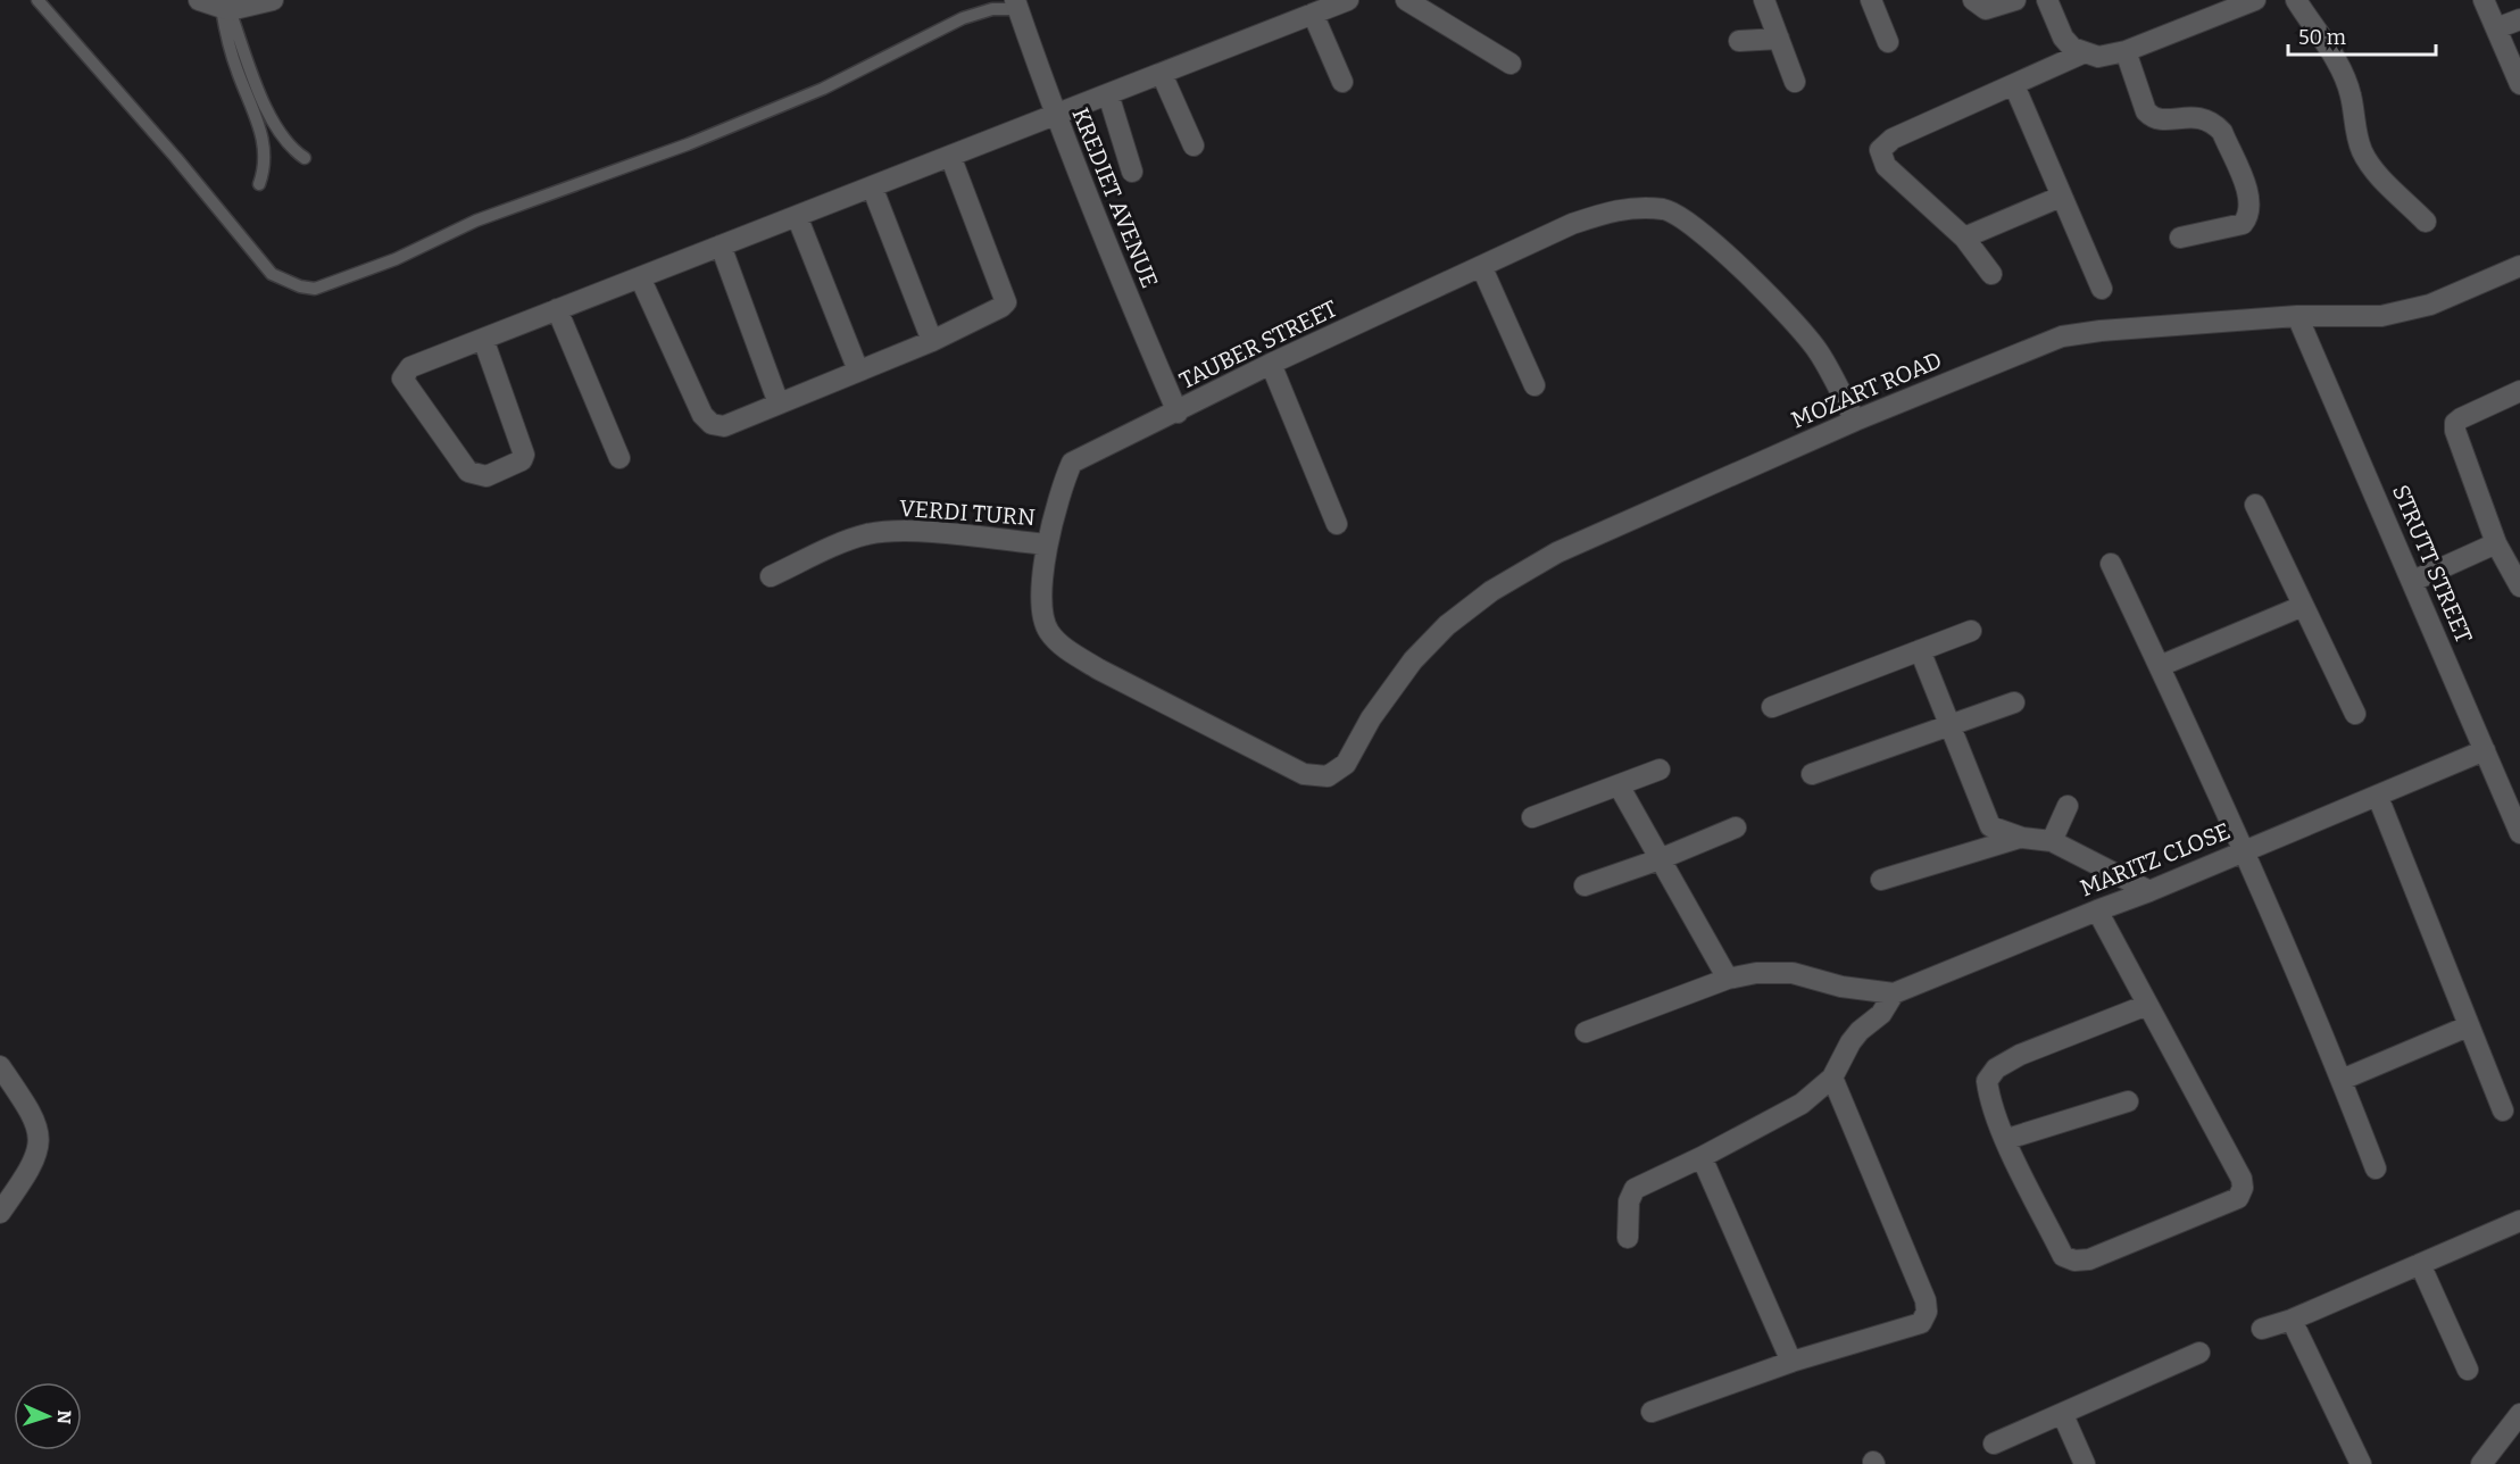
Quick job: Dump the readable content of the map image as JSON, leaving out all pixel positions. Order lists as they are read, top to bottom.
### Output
{
  "streets": {
    "street": [
      "KREDIET AVENUE",
      "TAUBER STREET",
      "MOZART ROAD",
      "VERDI TURN",
      "STRUTT STREET",
      "MARITZ CLOSE"
    ]
  },
  "crossings": [
    ["KREDIET AVENUE", "TAUBER STREET"],
    ["TAUBER STREET", "MOZART ROAD"],
    ["TAUBER STREET", "VERDI TURN"],
    ["MOZART ROAD", "STRUTT STREET"],
    ["STRUTT STREET", "MARITZ CLOSE"]
  ],
  "scale_bar": "50 m",
  "north": "right"
}
